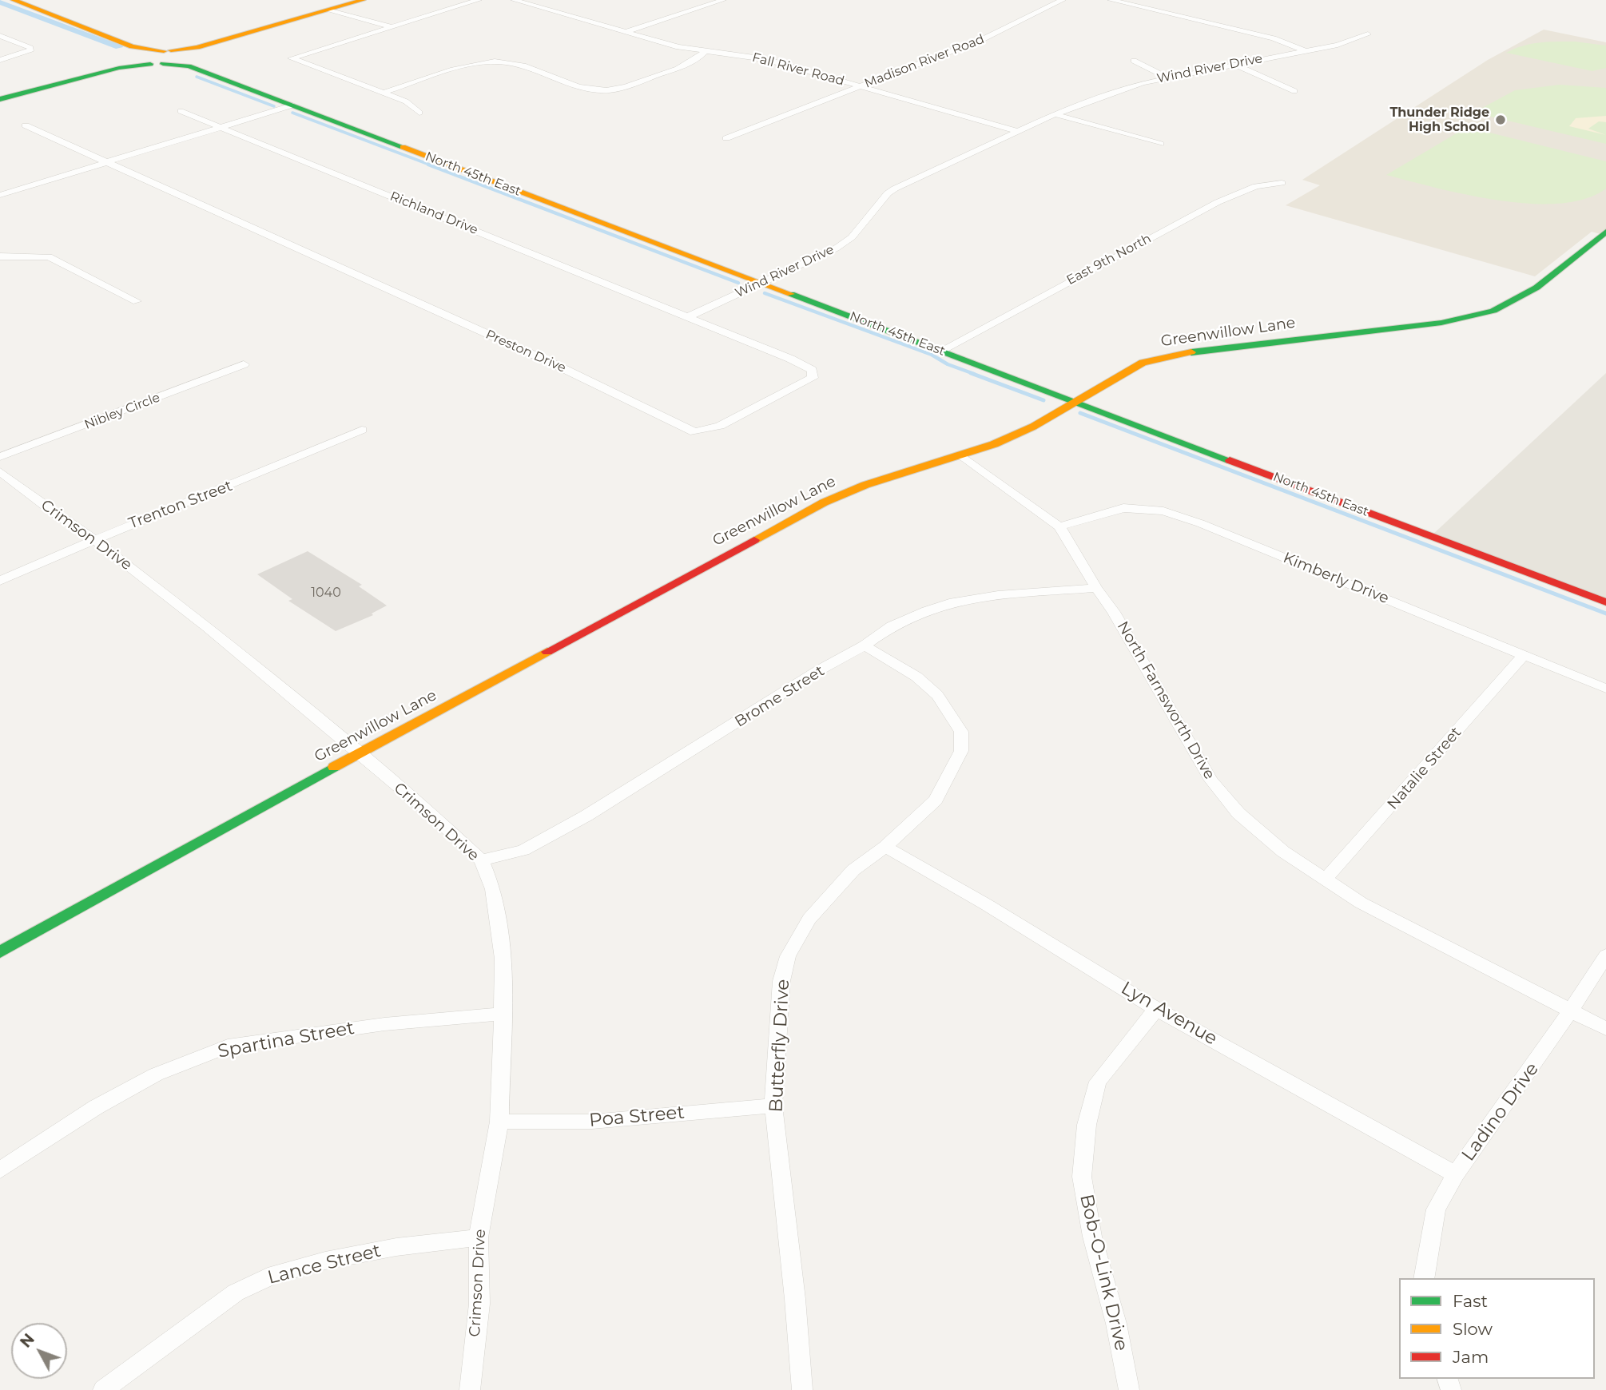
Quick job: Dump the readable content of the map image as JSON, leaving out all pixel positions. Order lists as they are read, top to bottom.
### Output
{
  "streets": {
    "main road": ["North 45th East", "Greenwillow Lane"],
    "street": [
      "Madison River Road",
      "Wind River Drive",
      "Fall River Road",
      "Richland Drive",
      "East 9th North",
      "Preston Drive",
      "Nibley Circle",
      "Trenton Street",
      "Crimson Drive",
      "Kimberly Drive",
      "Brome Street",
      "North Farnsworth Drive",
      "Natalie Street",
      "Lyn Avenue",
      "Spartina Street",
      "Butterfly Drive",
      "Ladino Drive",
      "Poa Street",
      "Lance Street",
      "Bob-O-Link Drive"
    ]
  },
  "crossings": [
    ["Madison River Road", "Fall River Road"],
    ["Wind River Drive", "Fall River Road"],
    ["Wind River Drive", "North 45th East"],
    ["Wind River Drive", "Richland Drive"],
    ["Wind River Drive", "Preston Drive"],
    ["North 45th East", "East 9th North"],
    ["North 45th East", "Greenwillow Lane"],
    ["Richland Drive", "Preston Drive"],
    ["Greenwillow Lane", "Crimson Drive"],
    ["Greenwillow Lane", "North Farnsworth Drive"],
    ["Trenton Street", "Crimson Drive"],
    ["Crimson Drive", "Brome Street"],
    ["Crimson Drive", "Spartina Street"],
    ["Crimson Drive", "Poa Street"],
    ["Crimson Drive", "Lance Street"],
    ["Kimberly Drive", "North Farnsworth Drive"],
    ["Kimberly Drive", "Natalie Street"],
    ["Brome Street", "North Farnsworth Drive"],
    ["Brome Street", "Butterfly Drive"],
    ["North Farnsworth Drive", "Natalie Street"],
    ["North Farnsworth Drive", "Ladino Drive"],
    ["Lyn Avenue", "Butterfly Drive"],
    ["Lyn Avenue", "Ladino Drive"],
    ["Lyn Avenue", "Bob-O-Link Drive"],
    ["Butterfly Drive", "Poa Street"]
  ],
  "places": ["Thunder Ridge High School"],
  "house_numbers": ["1040"],
  "legend": ["Fast", "Slow", "Jam"],
  "north": "top left"
}
